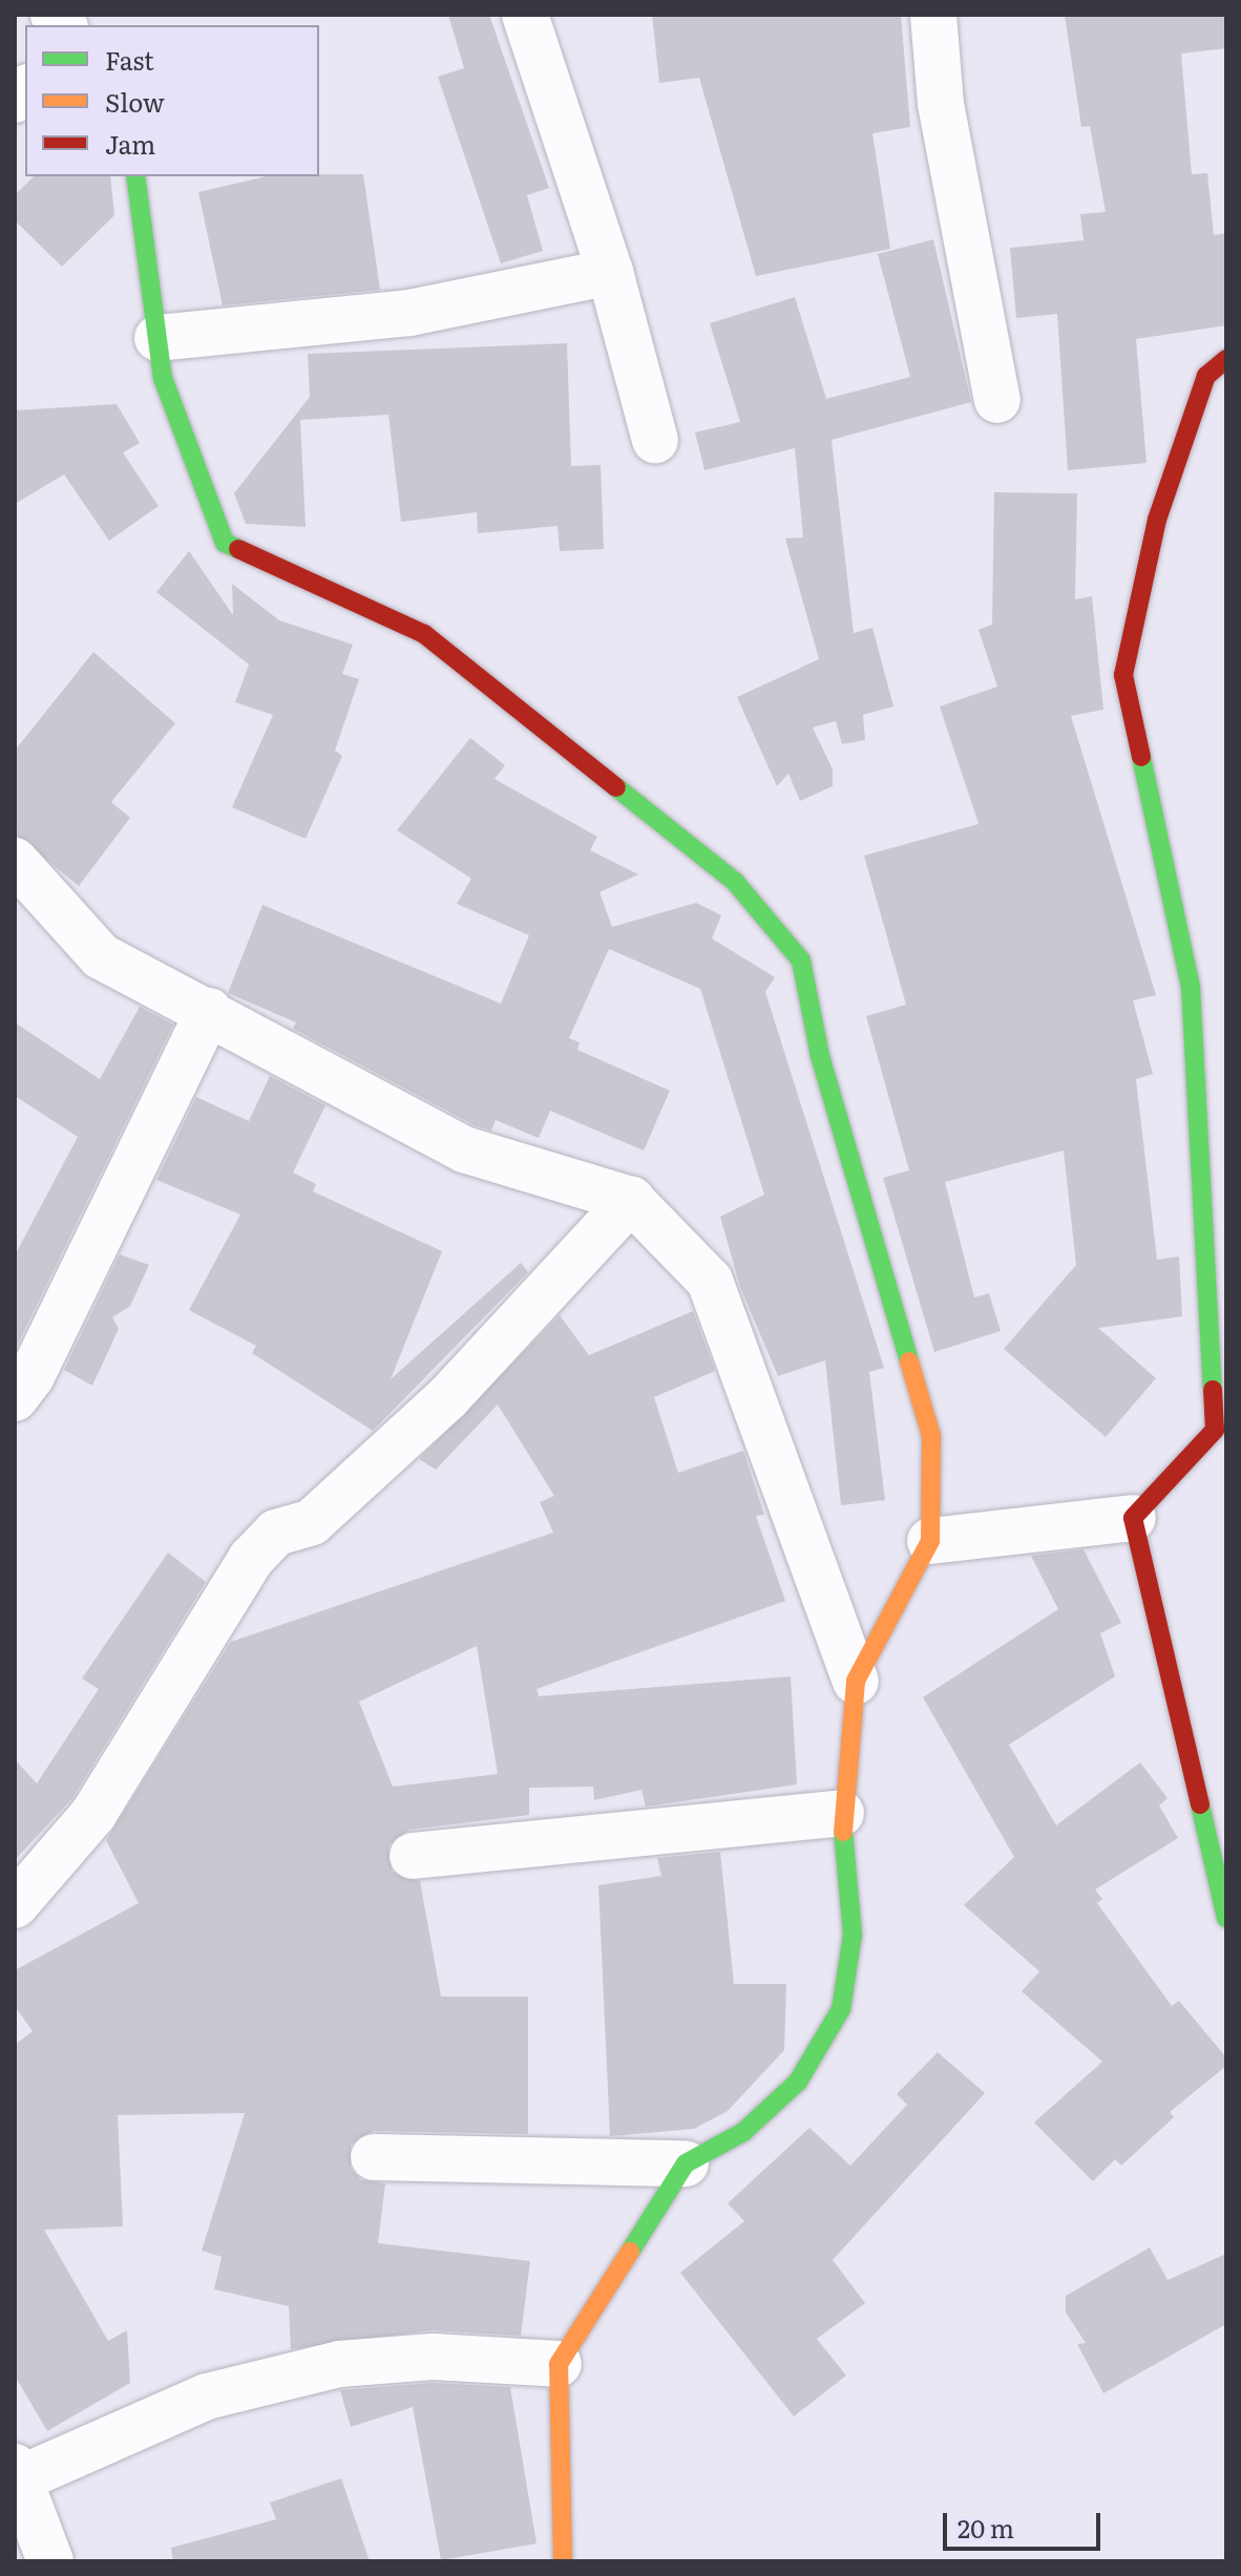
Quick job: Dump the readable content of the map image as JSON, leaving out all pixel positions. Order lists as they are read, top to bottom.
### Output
{
  "legend": ["Fast", "Slow", "Jam"],
  "scale_bar": "20 m"
}
